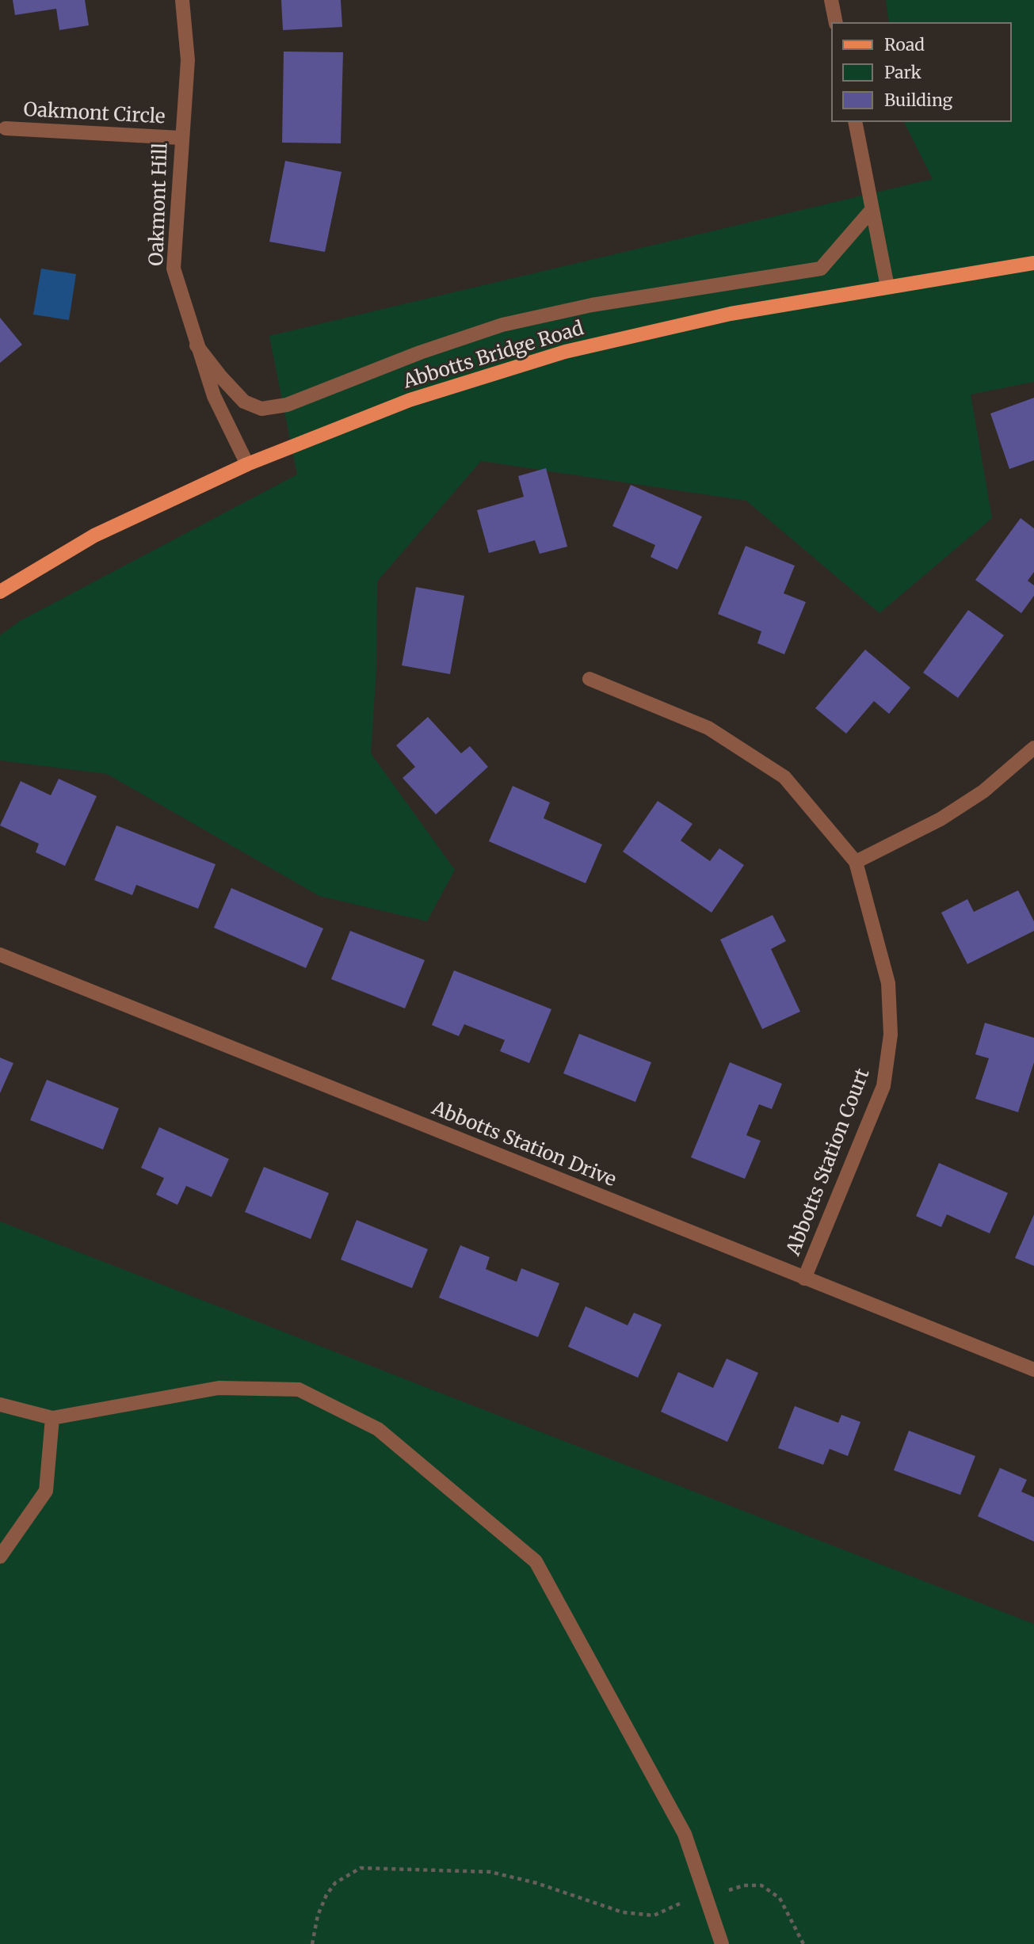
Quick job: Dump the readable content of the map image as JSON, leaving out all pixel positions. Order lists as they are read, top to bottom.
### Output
{
  "streets": {
    "main road": ["Abbotts Bridge Road"],
    "street": [
      "Oakmont Circle",
      "Oakmont Hill",
      "Abbotts Station Drive",
      "Abbotts Station Court"
    ]
  },
  "crossings": [
    ["Oakmont Circle", "Oakmont Hill"],
    ["Oakmont Hill", "Abbotts Bridge Road"],
    ["Abbotts Station Drive", "Abbotts Station Court"]
  ],
  "legend": ["Road", "Park", "Building"]
}
